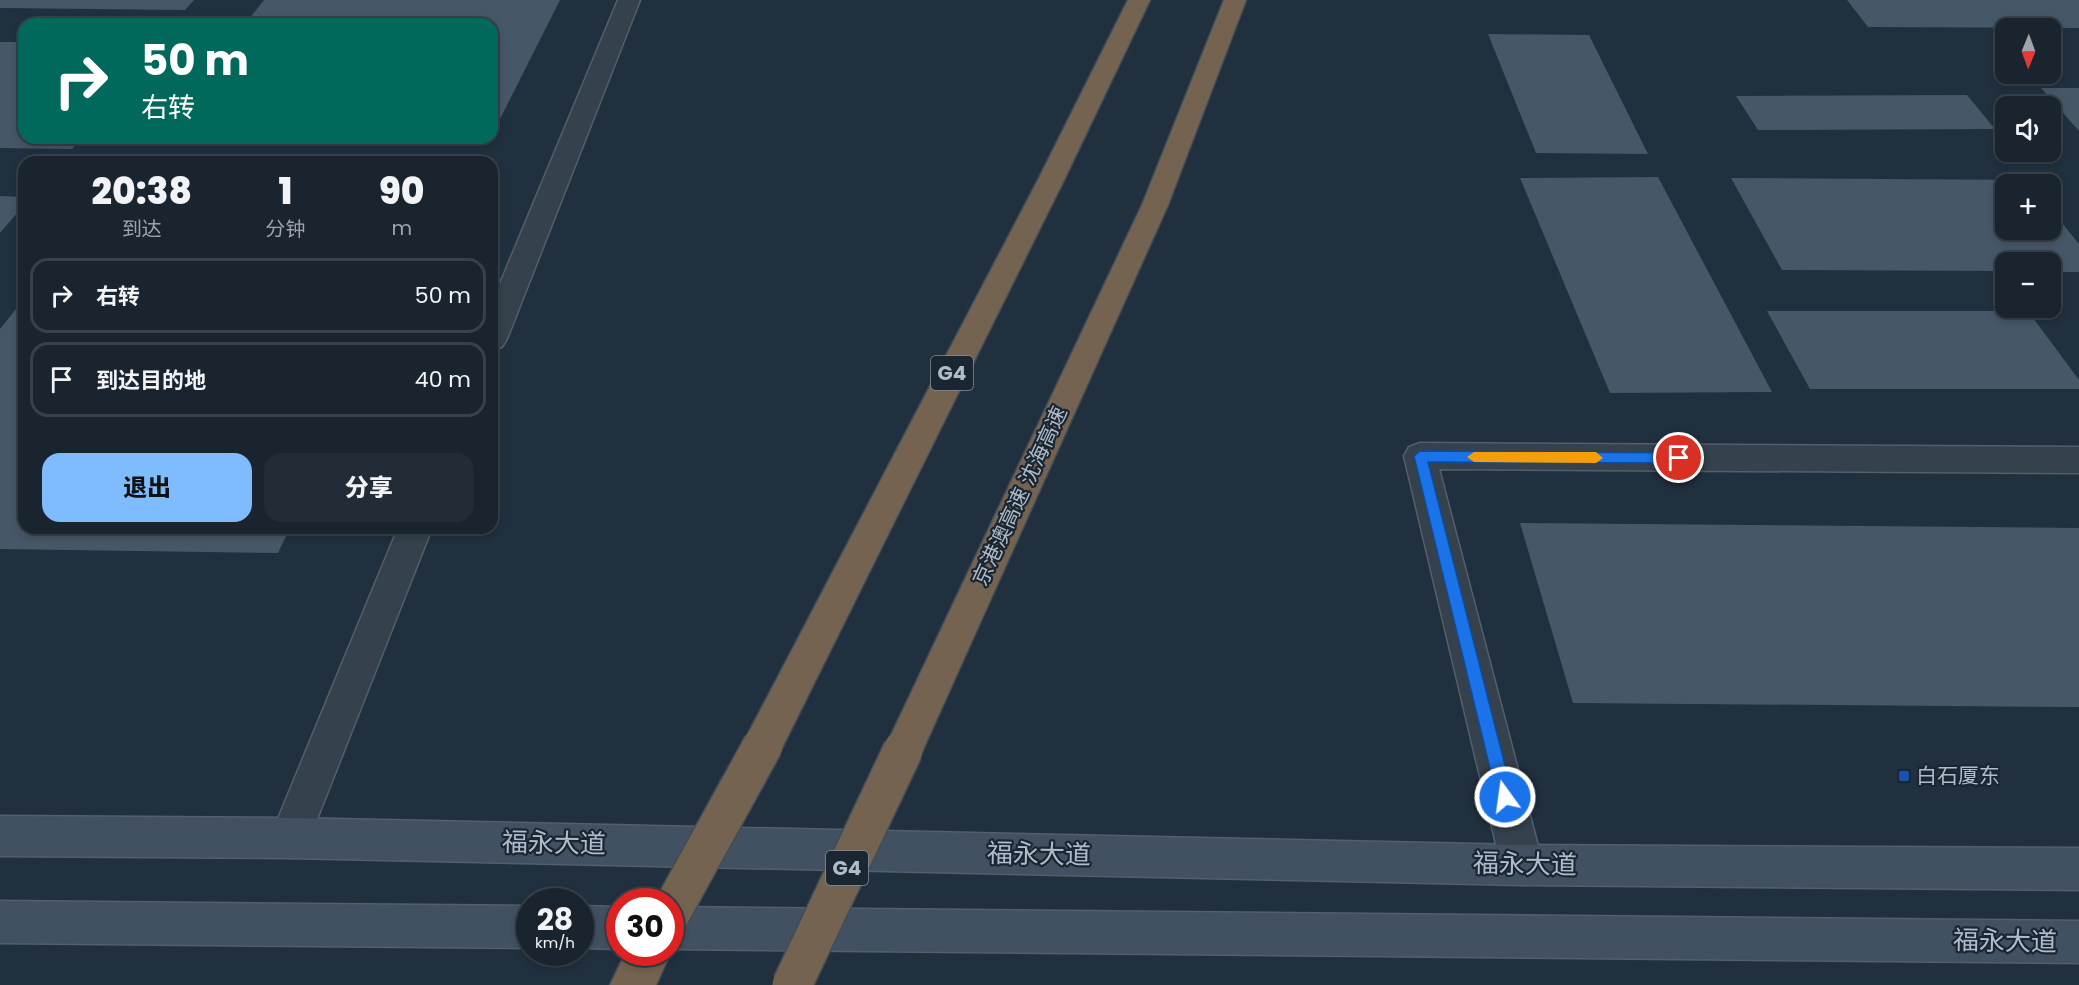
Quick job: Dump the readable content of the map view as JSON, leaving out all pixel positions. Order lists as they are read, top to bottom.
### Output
{
  "streets": {
    "highway": ["G4", "京港澳高速 沈海高速"],
    "main road": ["福永大道"]
  },
  "places": {
    "transit": ["白石厦东"]
  },
  "north": "bottom",
  "page": {
    "map_buttons": ["+", "−"],
    "turn": ["50 m", "右转"],
    "eta": [
      "20:38",
      "到达",
      "1",
      "分钟",
      "90",
      "m"
    ],
    "list": [
      {
        "name": "右转",
        "value": "50 m"
      },
      {
        "name": "到达目的地",
        "value": "40 m"
      }
    ],
    "buttons": ["退出", "分享"],
    "speed": "28 km/h",
    "limit": "30"
  }
}
